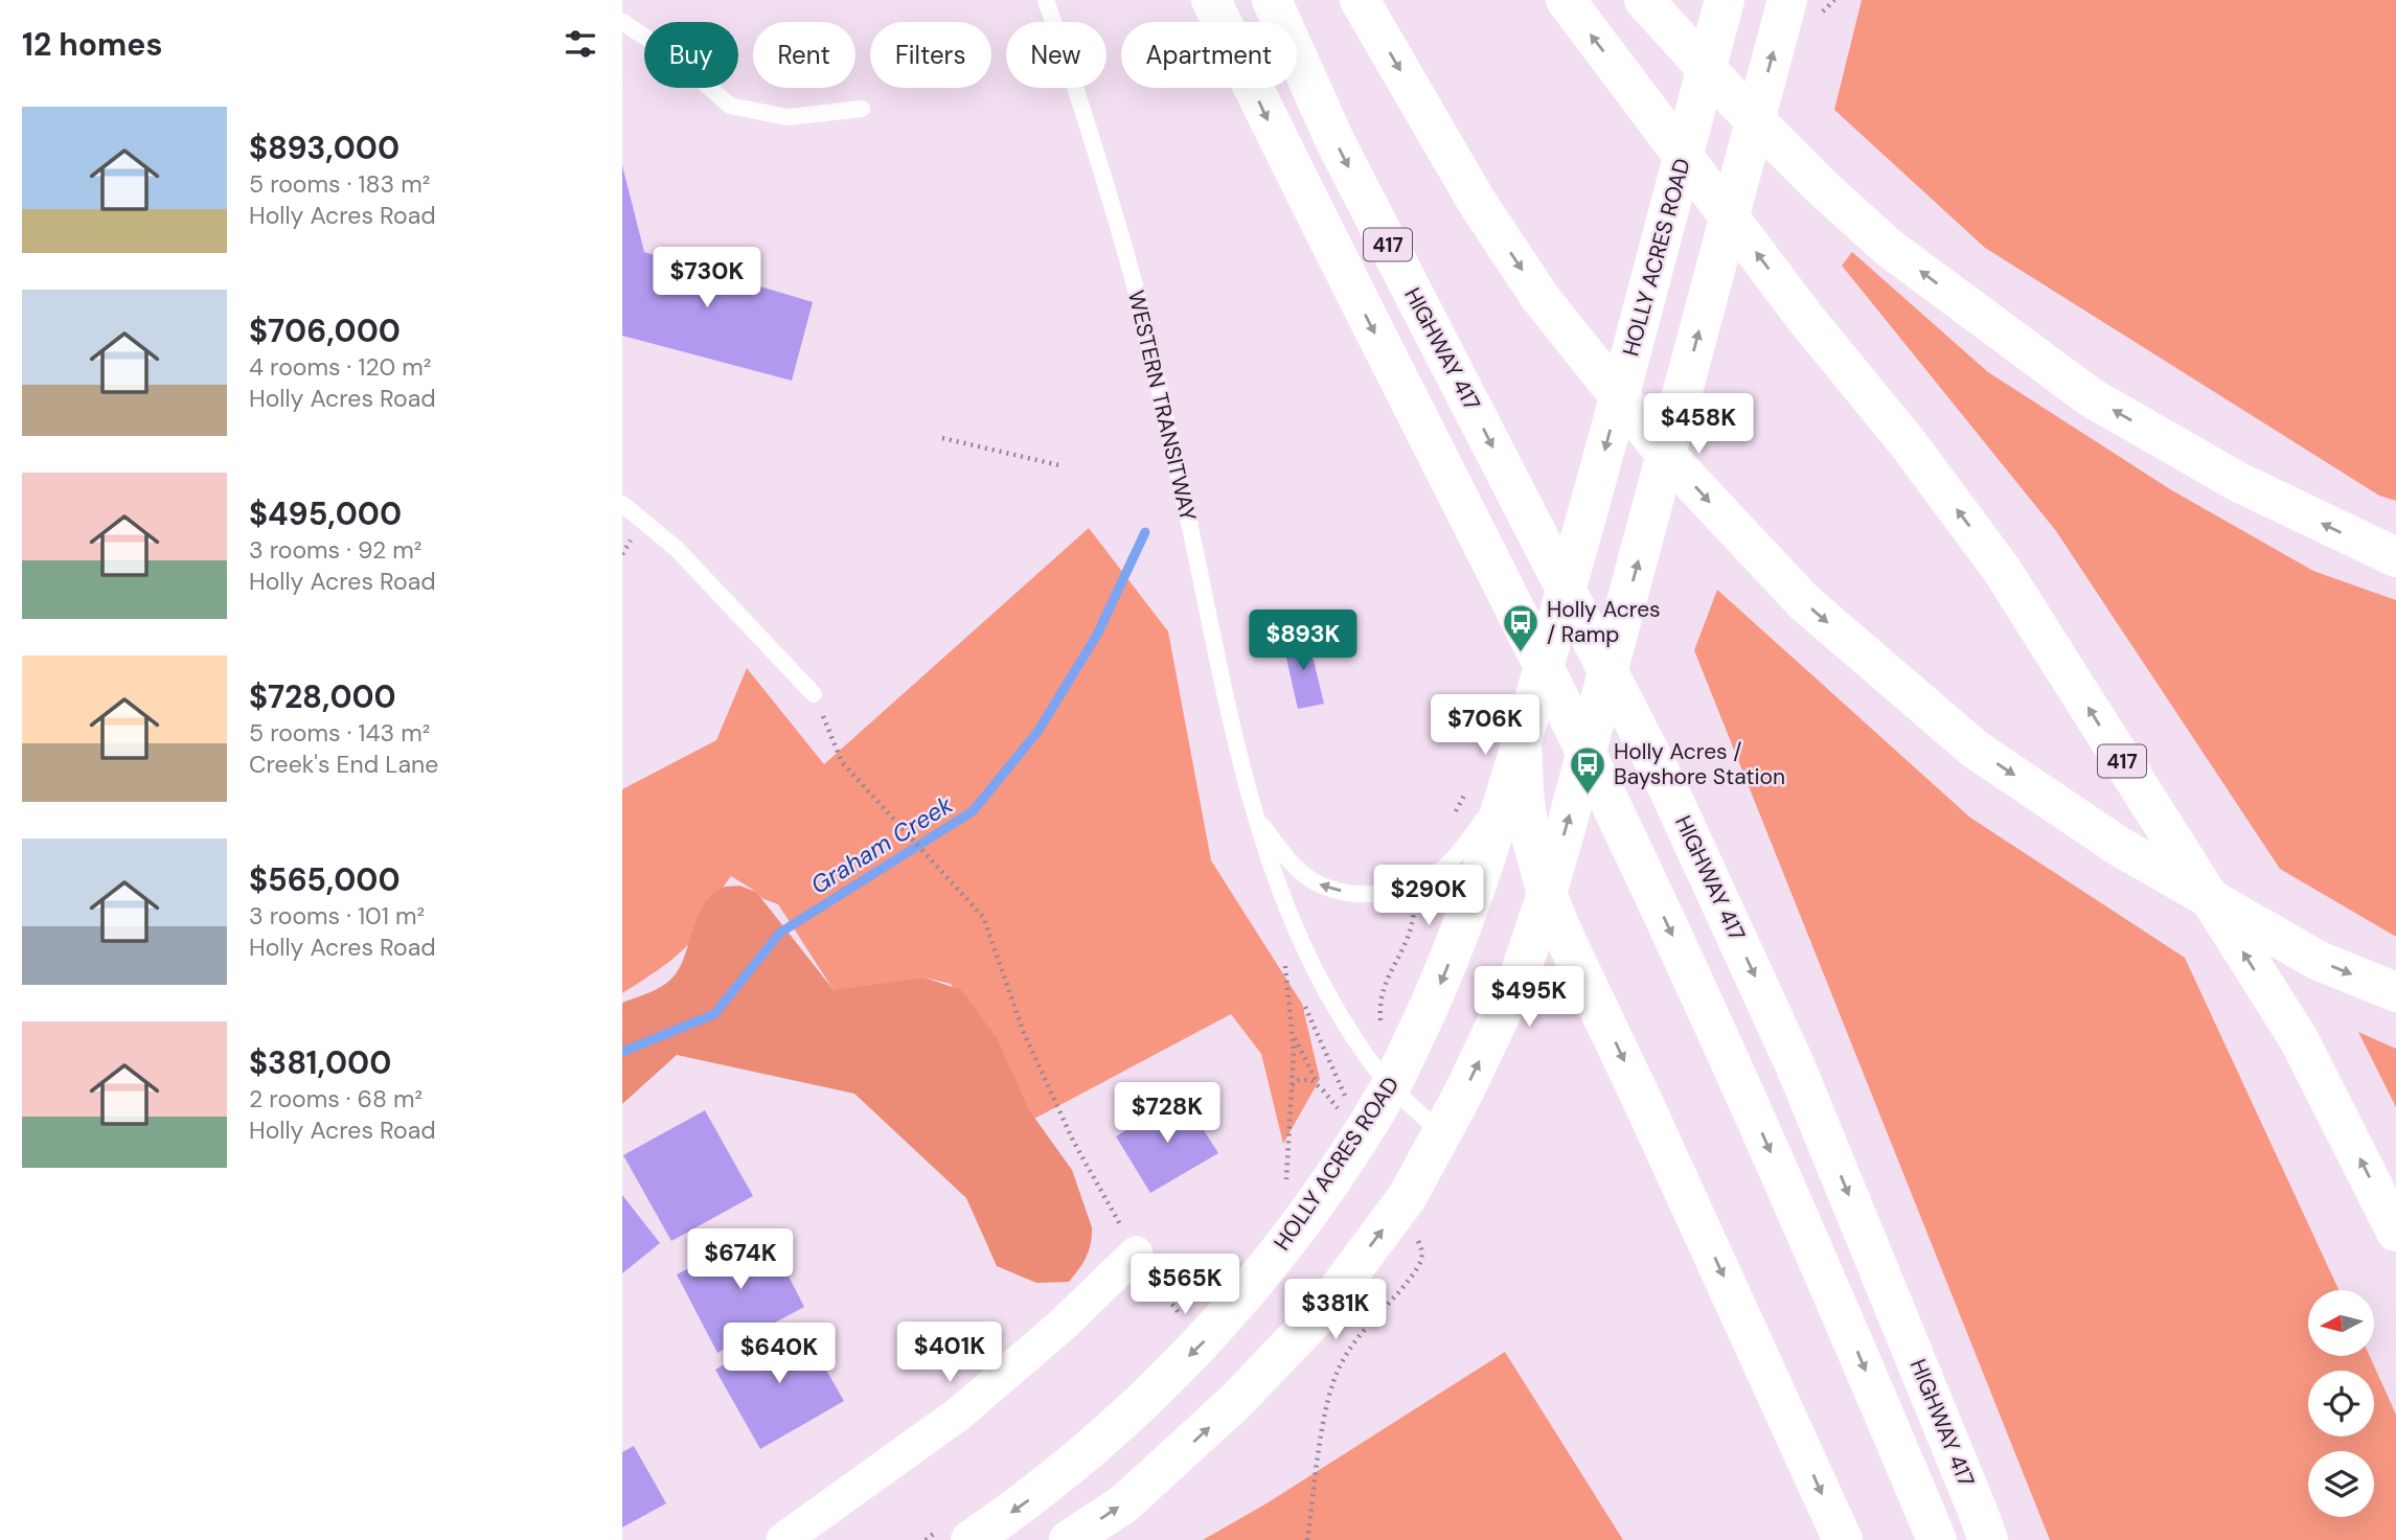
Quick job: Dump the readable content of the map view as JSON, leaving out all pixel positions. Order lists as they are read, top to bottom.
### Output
{
  "streets": {
    "main road": ["417", "HOLLY ACRES ROAD", "HIGHWAY 417"],
    "lane": ["WESTERN TRANSITWAY"]
  },
  "crossings": [
    ["HOLLY ACRES ROAD", "WESTERN TRANSITWAY"]
  ],
  "water": ["Graham Creek"],
  "places": {
    "bus stop": ["Holly Acres / Ramp", "Holly Acres / Bayshore Station"]
  },
  "north": "left",
  "page": {
    "heading": "12 homes",
    "chip": [
      "Buy",
      "Rent",
      "Filters",
      "New",
      "Apartment"
    ],
    "list": [
      {
        "name": "$893,000",
        "note": "5 rooms · 183 m² · Holly Acres Road"
      },
      {
        "name": "$706,000",
        "note": "4 rooms · 120 m² · Holly Acres Road"
      },
      {
        "name": "$495,000",
        "note": "3 rooms · 92 m² · Holly Acres Road"
      },
      {
        "name": "$728,000",
        "note": "5 rooms · 143 m² · Creek's End Lane"
      },
      {
        "name": "$565,000",
        "note": "3 rooms · 101 m² · Holly Acres Road"
      },
      {
        "name": "$381,000",
        "note": "2 rooms · 68 m² · Holly Acres Road"
      }
    ],
    "price": [
      "$730K",
      "$458K",
      "$893K",
      "$706K",
      "$290K",
      "$495K",
      "$728K",
      "$674K",
      "$565K",
      "$381K",
      "$401K",
      "$640K"
    ]
  }
}
